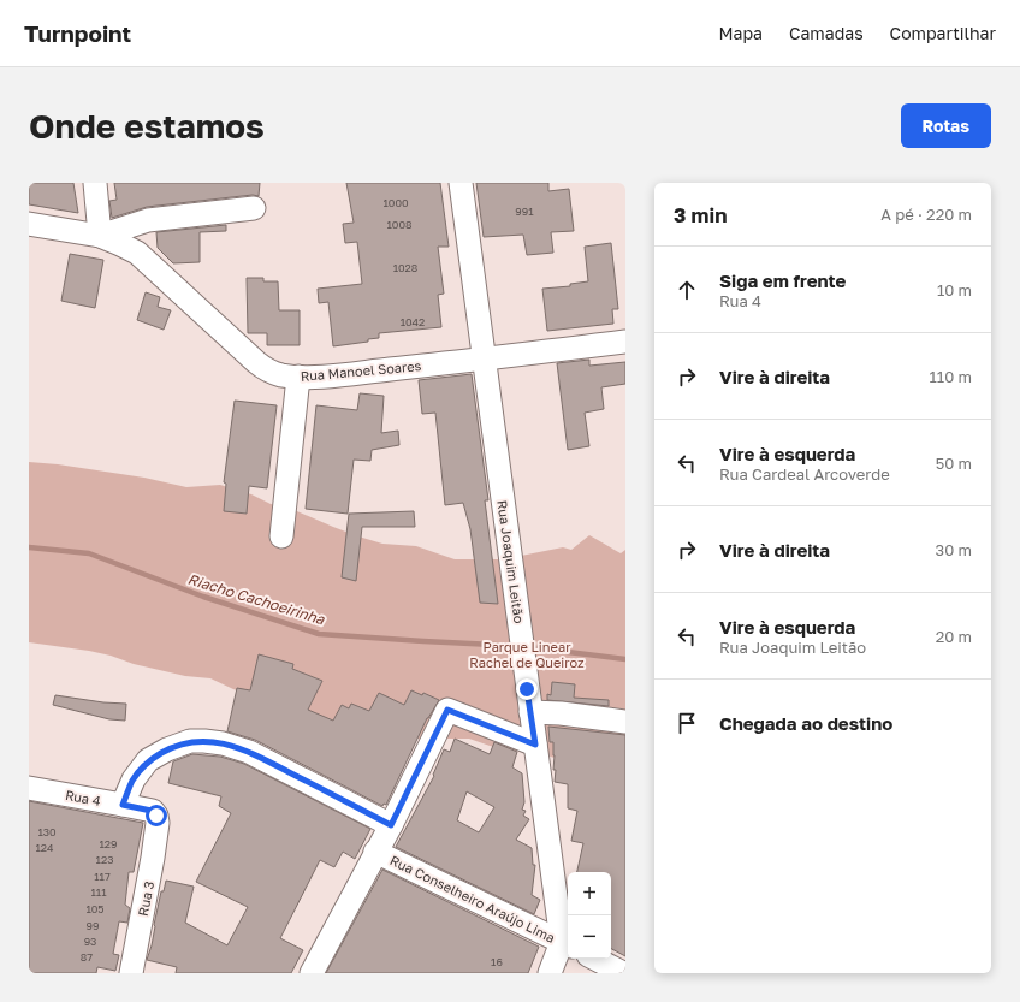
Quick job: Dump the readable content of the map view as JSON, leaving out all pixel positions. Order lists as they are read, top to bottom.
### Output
{
  "streets": {
    "street": [
      "Rua Manoel Soares",
      "Rua Joaquim Leitão",
      "Rua 4",
      "Rua 3",
      "Rua Conselheiro Araújo Lima"
    ]
  },
  "crossings": [
    ["Rua Manoel Soares", "Rua Joaquim Leitão"],
    ["Rua Joaquim Leitão", "Rua Conselheiro Araújo Lima"],
    ["Rua 4", "Rua 3"]
  ],
  "water": ["Riacho Cachoeirinha"],
  "parks": ["Parque Linear Rachel de Queiroz"],
  "house_numbers": [
    "1000",
    "991",
    "1008",
    "1028",
    "1042",
    "130",
    "129",
    "124",
    "123",
    "117",
    "111",
    "105",
    "99",
    "93",
    "87",
    "16"
  ],
  "page": {
    "header": "Turnpoint",
    "nav": ["Mapa", "Camadas", "Compartilhar"],
    "buttons": "Rotas",
    "title": "Onde estamos",
    "heading": ["3 min", "A pé · 220 m"],
    "list": [
      ["Siga em frente", "Rua 4", "10 m"],
      ["Vire à direita", "110 m"],
      ["Vire à esquerda", "Rua Cardeal Arcoverde", "50 m"],
      ["Vire à direita", "30 m"],
      ["Vire à esquerda", "Rua Joaquim Leitão", "20 m"],
      "Chegada ao destino"
    ],
    "map_buttons": ["+", "−"]
  }
}
